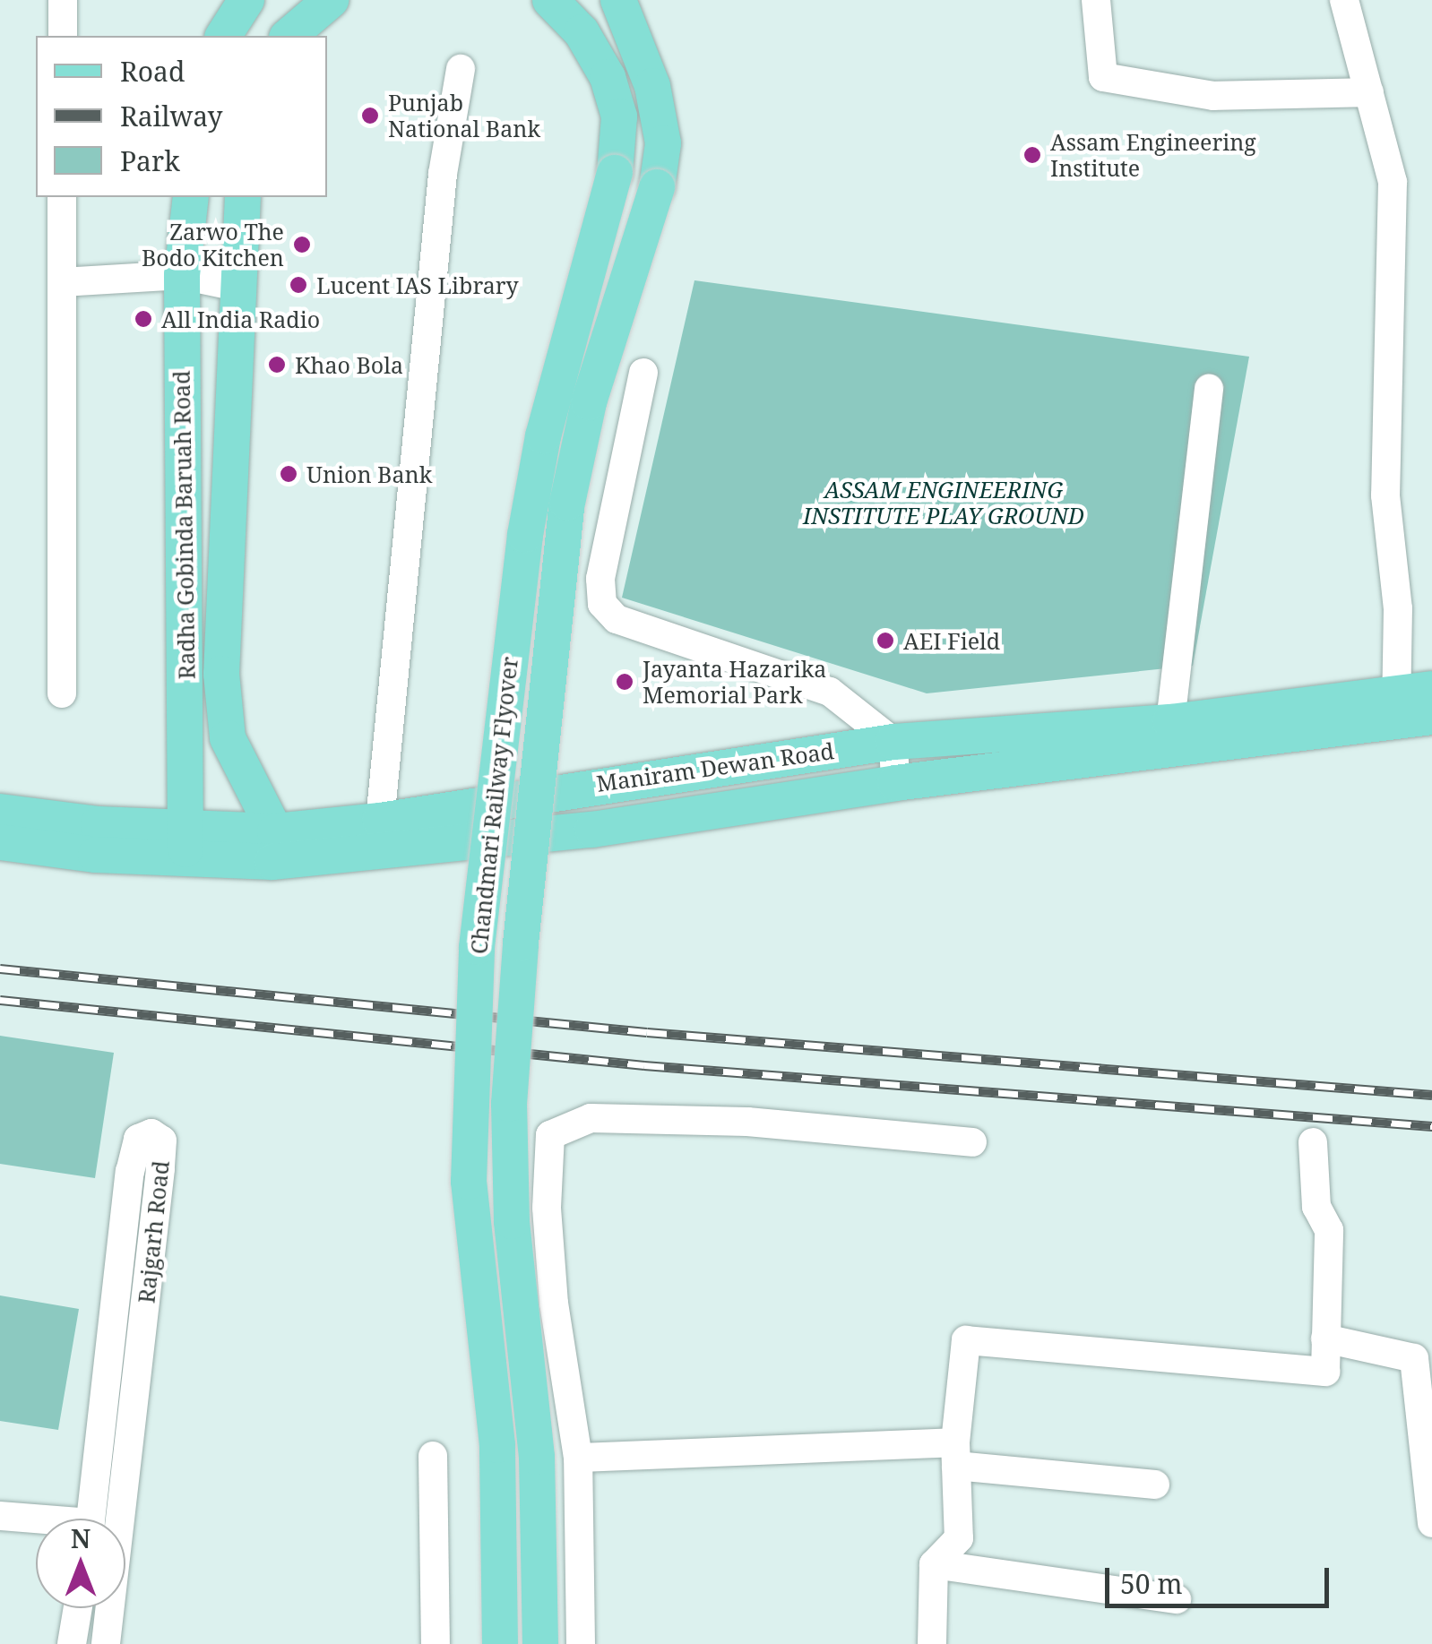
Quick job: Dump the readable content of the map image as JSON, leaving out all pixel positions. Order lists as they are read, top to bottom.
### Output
{
  "streets": {
    "main road": ["Radha Gobinda Baruah Road", "Maniram Dewan Road", "Chandmari Railway Flyover"],
    "street": ["Rajgarh Road"]
  },
  "crossings": [
    ["Radha Gobinda Baruah Road", "Maniram Dewan Road"]
  ],
  "parks": ["ASSAM ENGINEERING INSTITUTE PLAY GROUND"],
  "places": [
    "Punjab National Bank",
    "Assam Engineering Institute",
    "Zarwo The Bodo Kitchen",
    "Lucent IAS Library",
    "All India Radio",
    "Khao Bola",
    "Union Bank",
    "AEI Field",
    "Jayanta Hazarika Memorial Park"
  ],
  "legend": ["Road", "Railway", "Park"],
  "scale_bar": "50 m",
  "north": "top"
}
